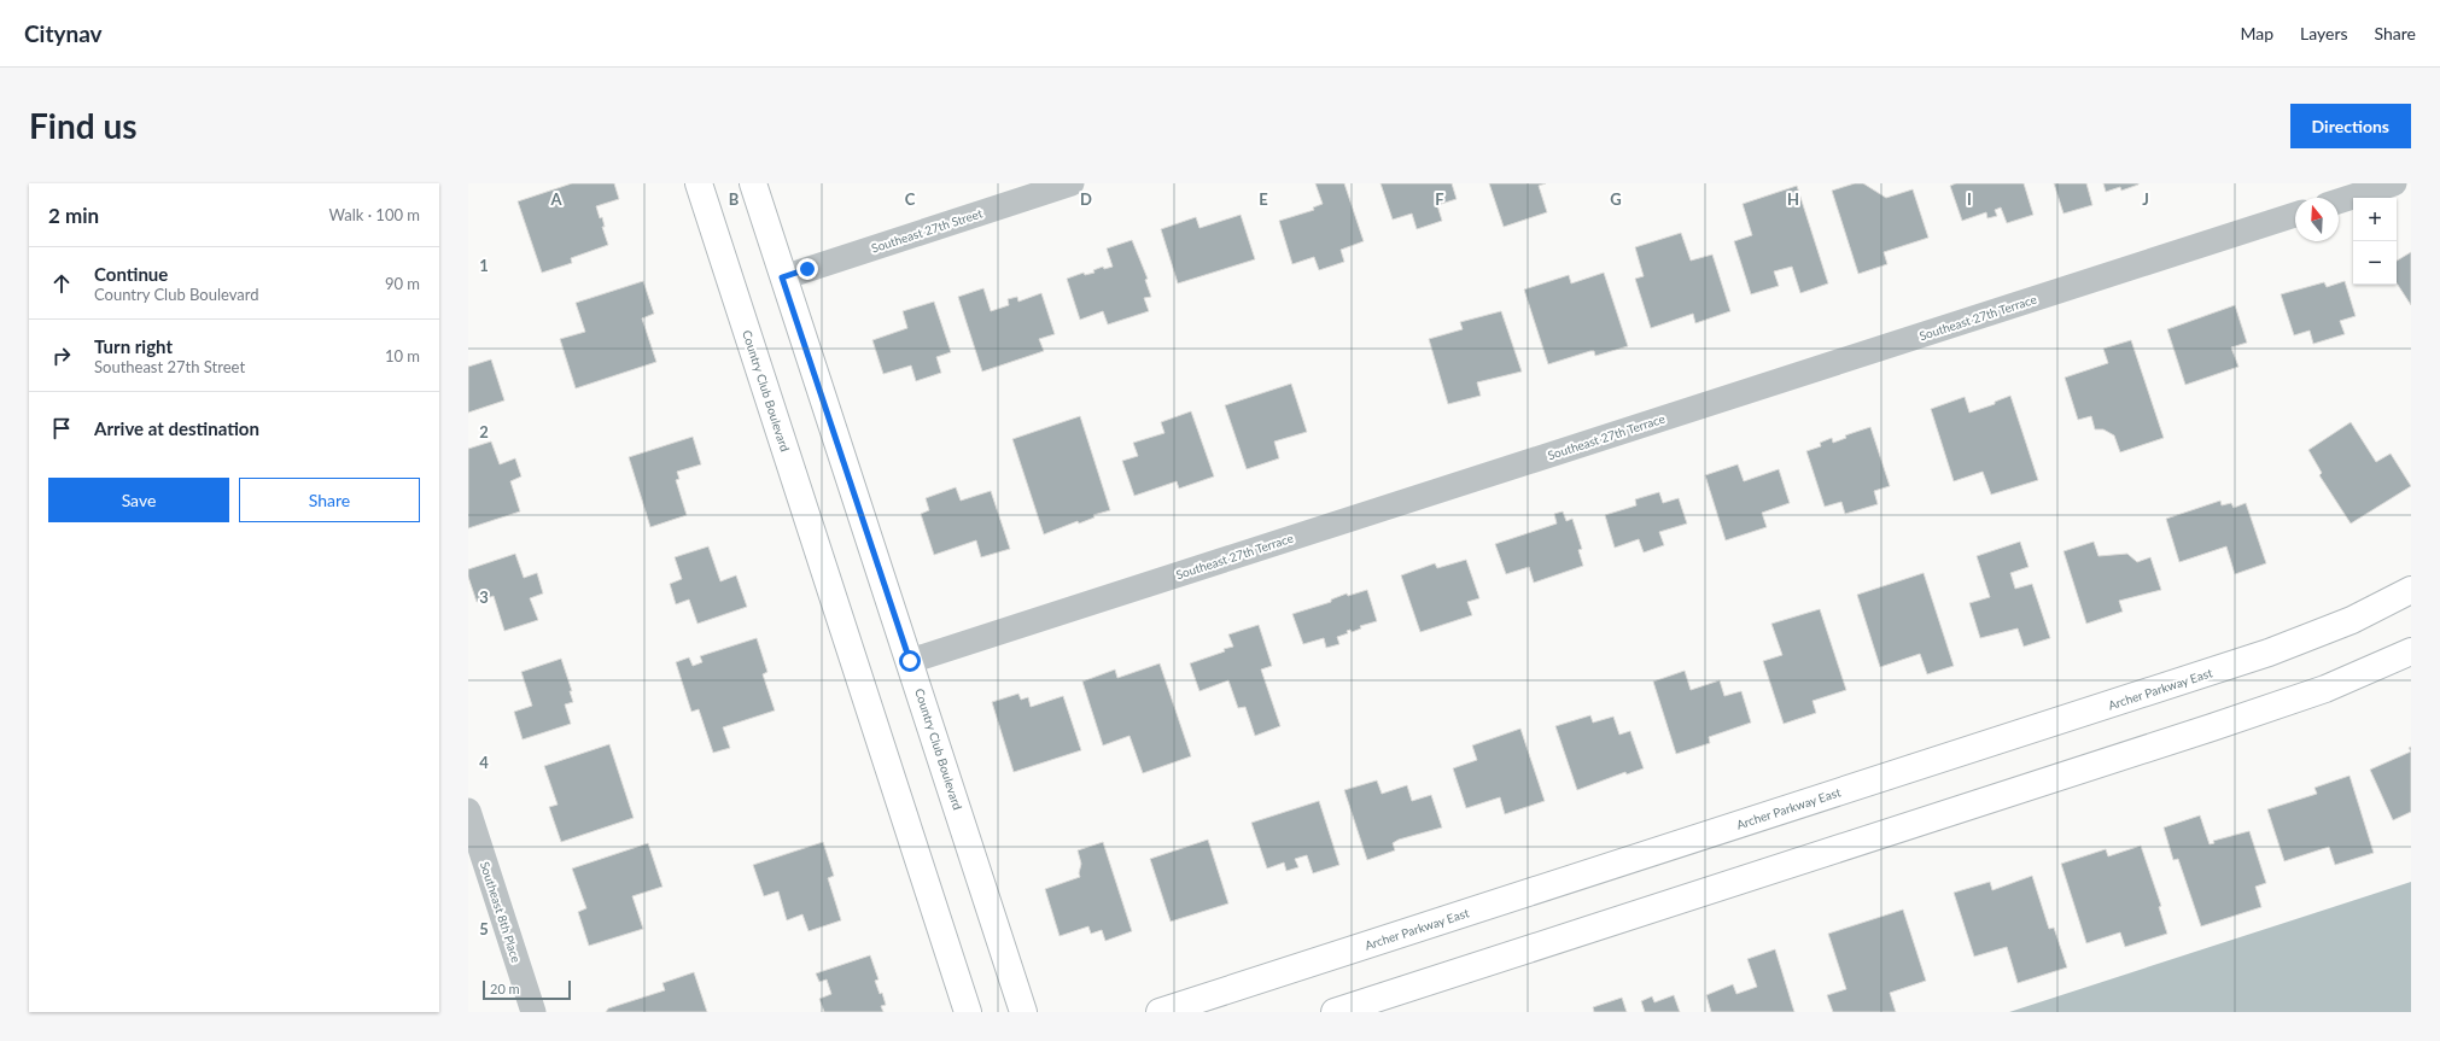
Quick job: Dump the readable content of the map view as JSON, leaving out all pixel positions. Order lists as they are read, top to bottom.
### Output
{
  "streets": {
    "street": [
      "Southeast 27th Street",
      "Southeast 27th Terrace",
      "Country Club Boulevard",
      "Archer Parkway East",
      "Southeast 8th Place"
    ]
  },
  "crossings": [
    ["Southeast 27th Street", "Country Club Boulevard"],
    ["Southeast 27th Terrace", "Country Club Boulevard"]
  ],
  "scale_bar": "20 m",
  "north": "top",
  "page": {
    "header": "Citynav",
    "nav": ["Map", "Layers", "Share"],
    "buttons": [
      "Directions",
      ["Save", "Share"]
    ],
    "title": "Find us",
    "heading": ["2 min", "Walk · 100 m"],
    "map_buttons": ["+", "−"],
    "list": [
      ["Continue", "Country Club Boulevard", "90 m"],
      ["Turn right", "Southeast 27th Street", "10 m"],
      "Arrive at destination"
    ],
    "scale": "20 m"
  },
  "grid": {
    "columns": [
      "A",
      "B",
      "C",
      "D",
      "E",
      "F",
      "G",
      "H",
      "I",
      "J"
    ],
    "rows": [
      "1",
      "2",
      "3",
      "4",
      "5"
    ]
  }
}
